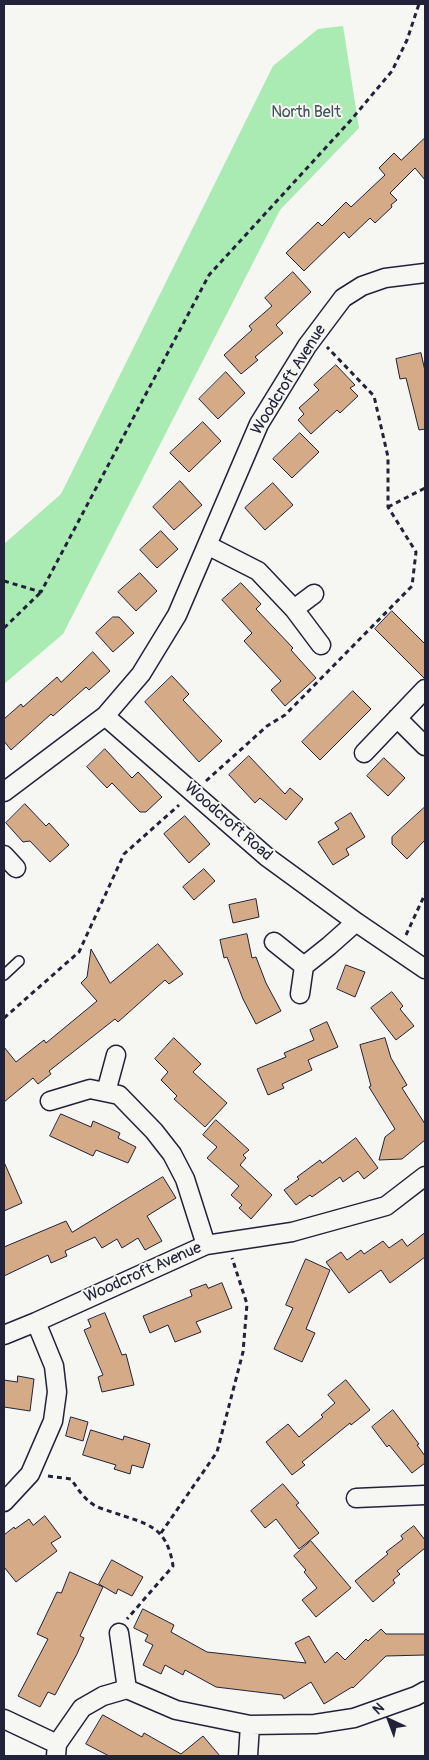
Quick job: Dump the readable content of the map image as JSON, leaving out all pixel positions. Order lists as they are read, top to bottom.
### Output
{
  "streets": {
    "street": ["Woodcroft Avenue", "Woodcroft Road"]
  },
  "crossings": [
    ["Woodcroft Avenue", "Woodcroft Road"]
  ],
  "parks": ["North Belt"],
  "north": "top left"
}
